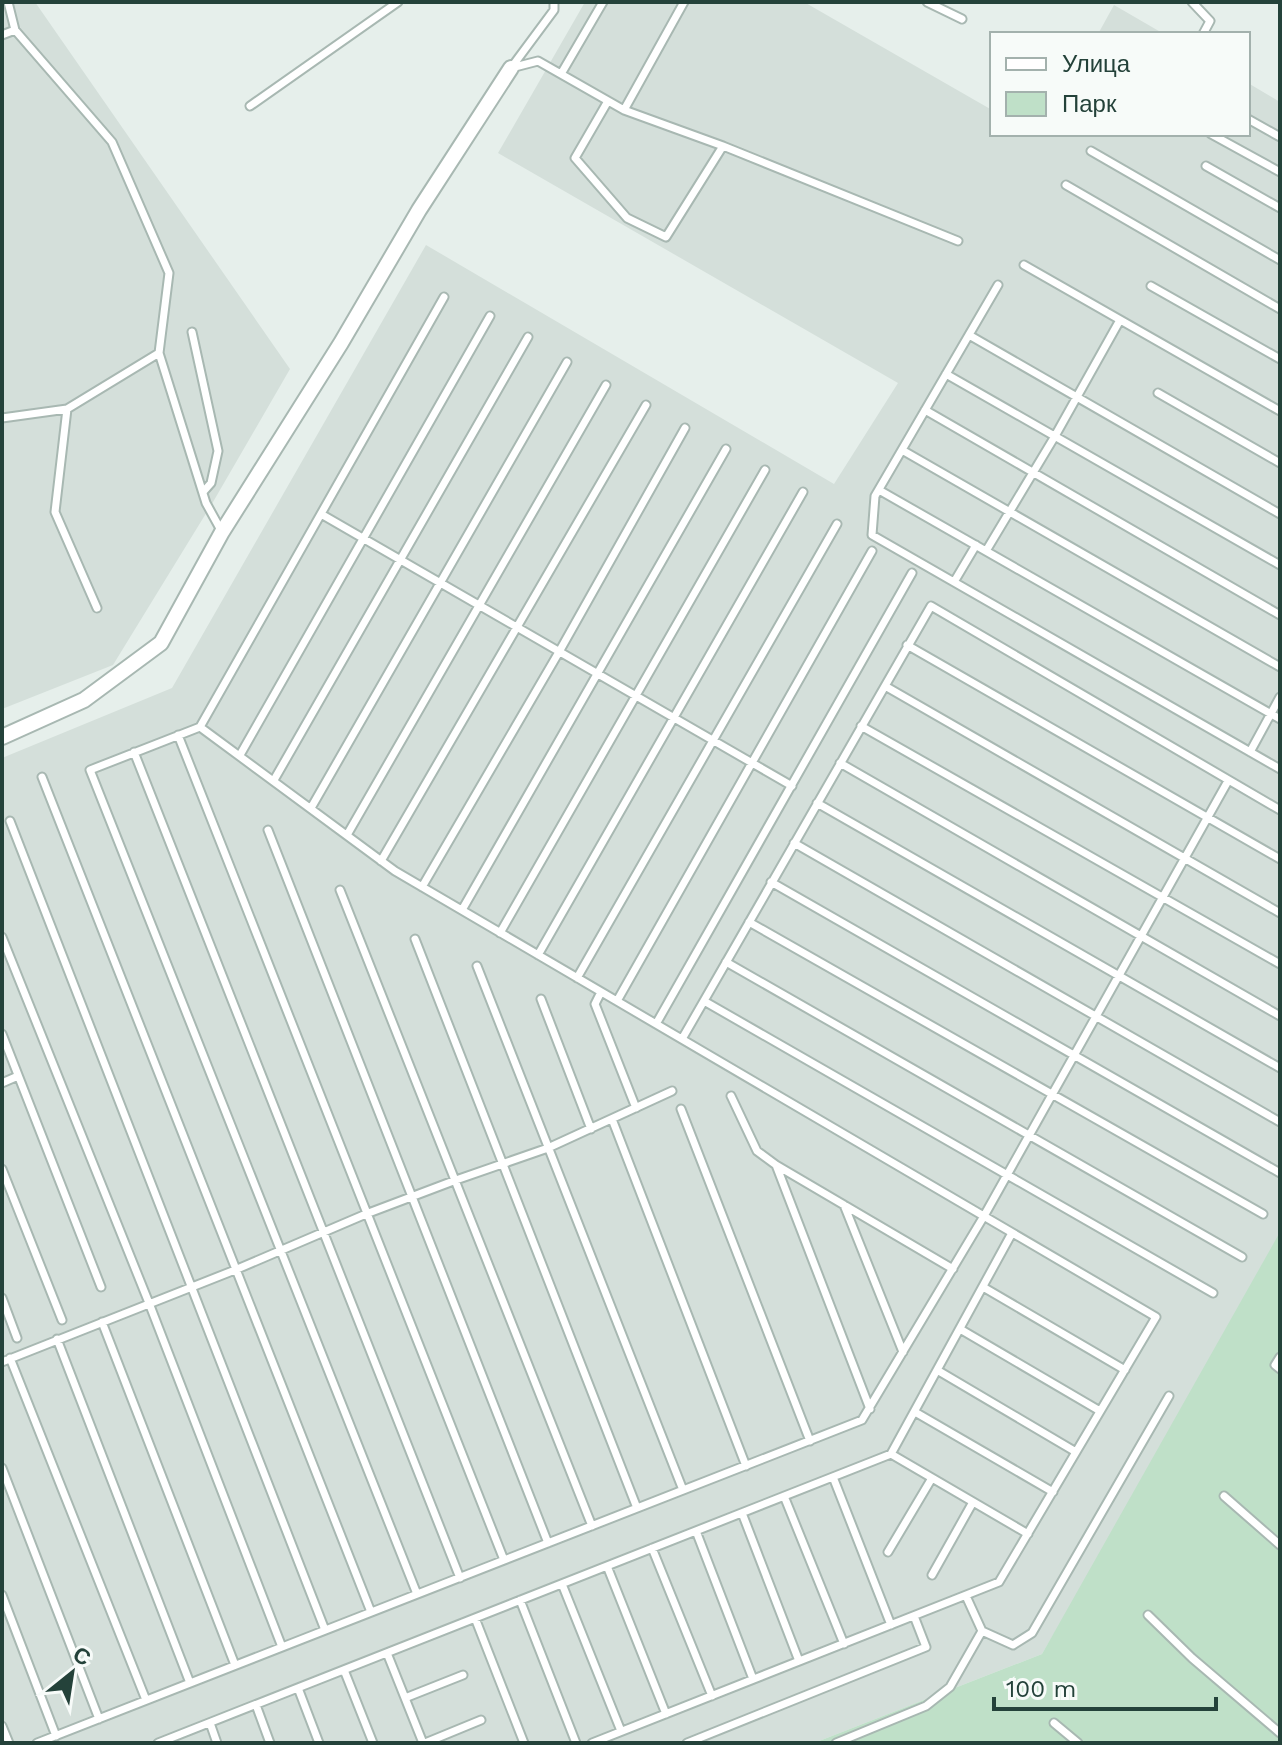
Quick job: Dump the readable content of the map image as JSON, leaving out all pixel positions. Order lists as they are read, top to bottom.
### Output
{
  "legend": ["Улица", "Парк"],
  "scale_bar": "100 m",
  "north": "top right"
}
